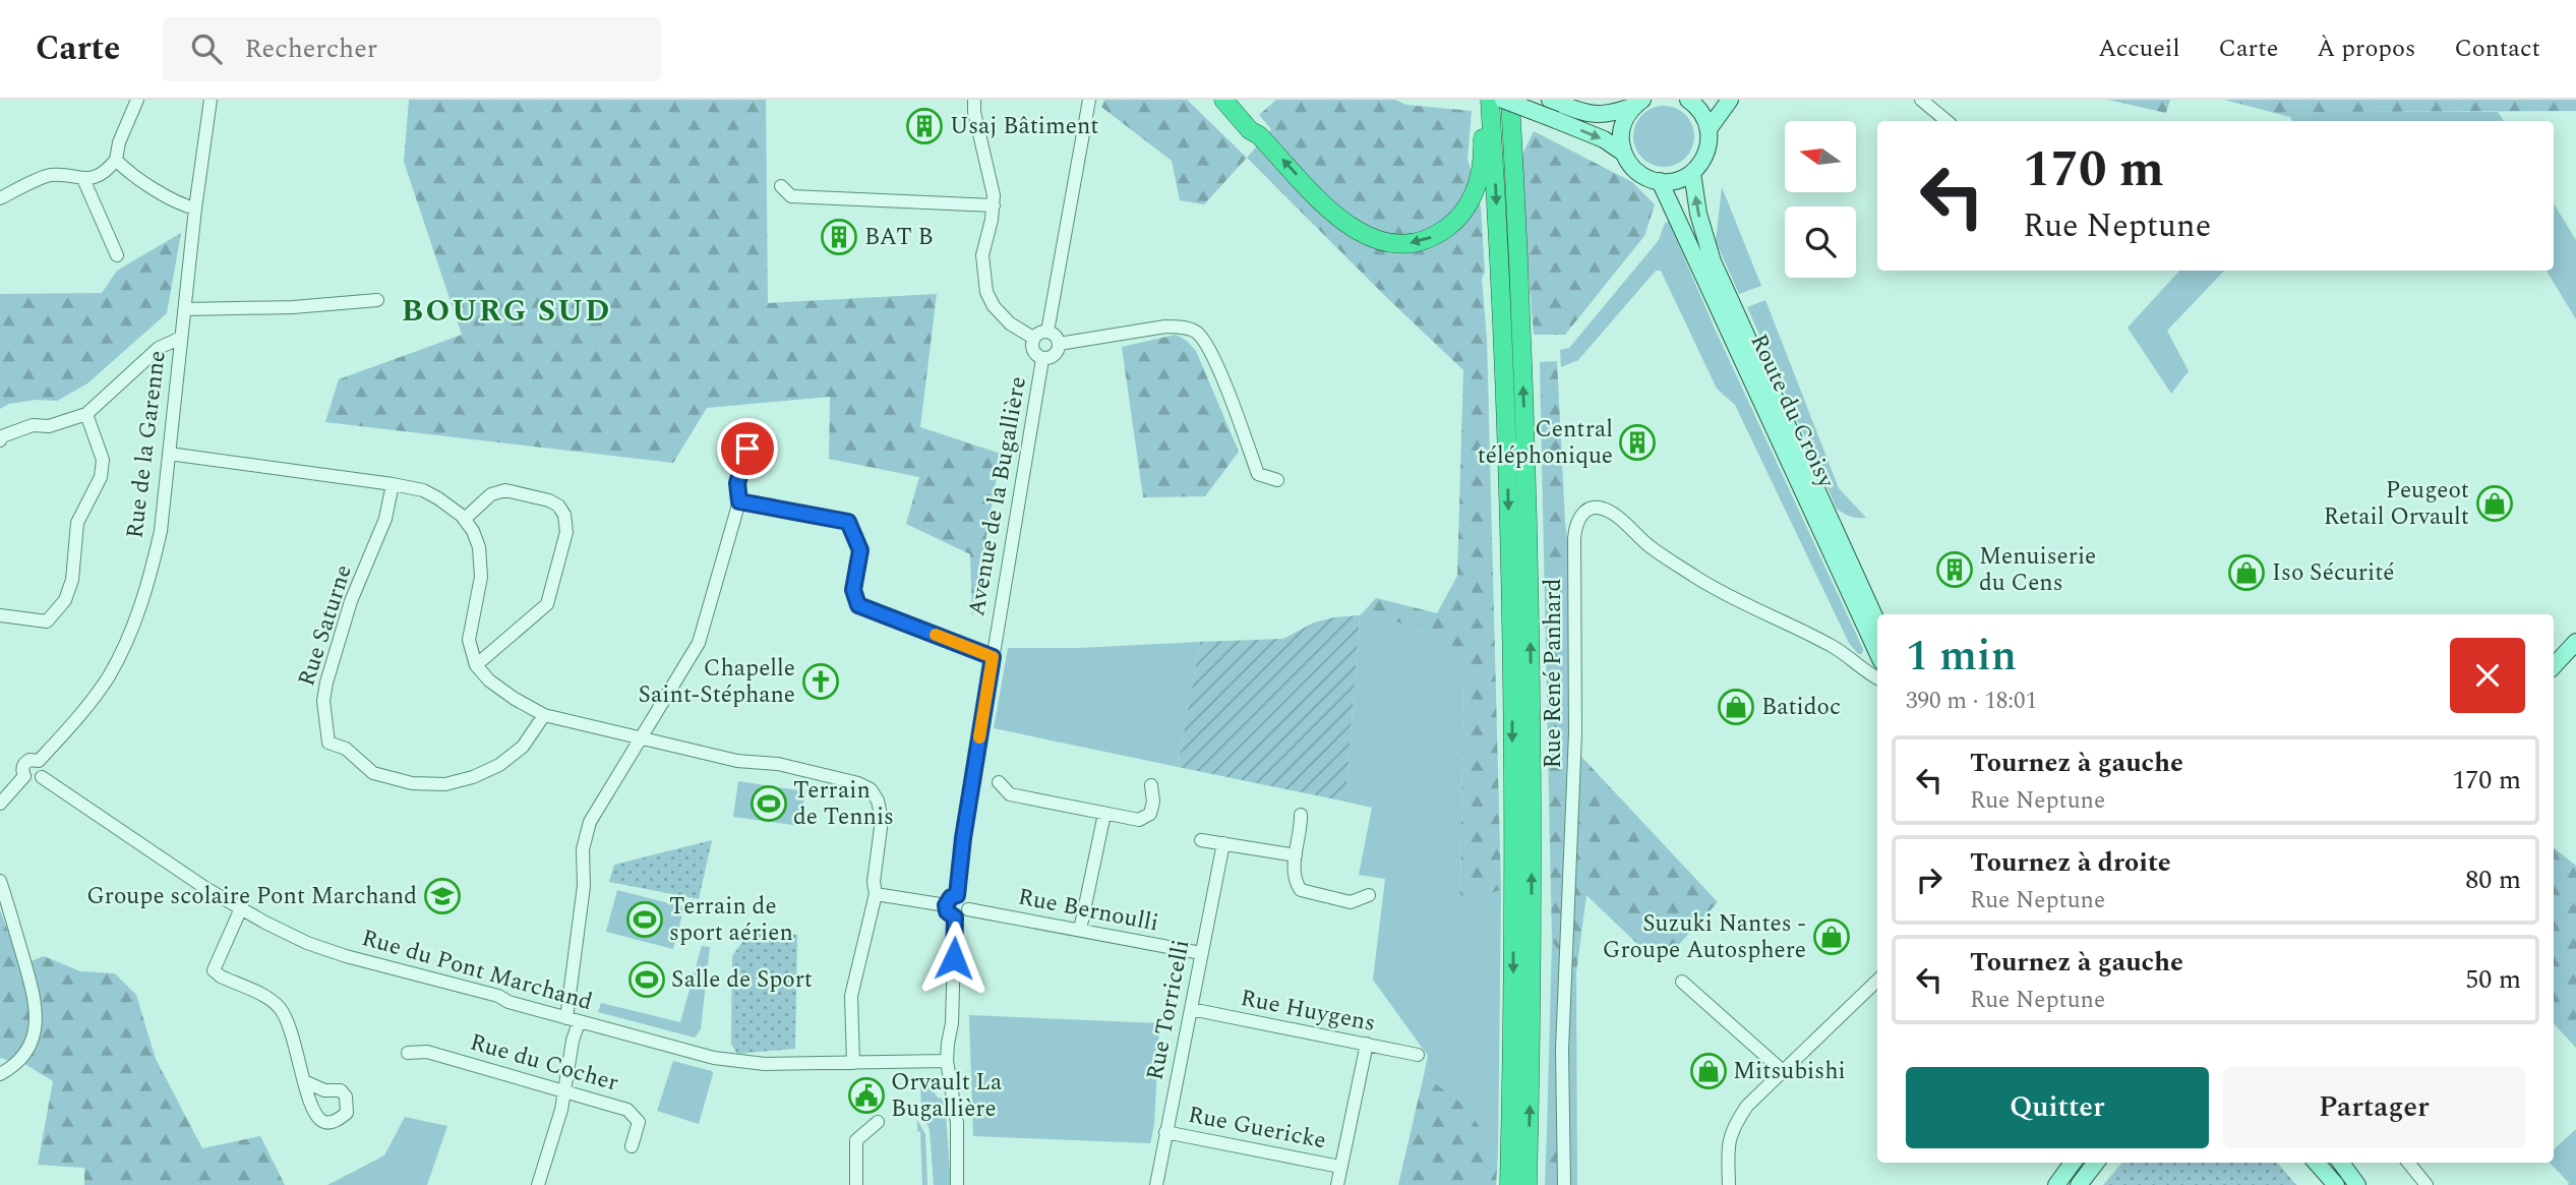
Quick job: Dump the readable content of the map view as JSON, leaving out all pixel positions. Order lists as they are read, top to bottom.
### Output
{
  "streets": {
    "main road": ["Route du Croisy"],
    "street": [
      "Rue de la Garenne",
      "Avenue de la Bugallière",
      "Rue Saturne",
      "Rue René Panhard",
      "Rue Bernoulli",
      "Rue du Pont Marchand",
      "Rue Torricelli",
      "Rue Huygens",
      "Rue du Cocher",
      "Rue Guericke"
    ]
  },
  "crossings": [
    ["Rue de la Garenne", "Rue du Pont Marchand"],
    ["Avenue de la Bugallière", "Rue Bernoulli"],
    ["Rue Bernoulli", "Rue Torricelli"],
    ["Rue Torricelli", "Rue Huygens"],
    ["Rue Torricelli", "Rue Guericke"]
  ],
  "districts": ["BOURG SUD"],
  "places": {
    "building": [
      "Usaj Bâtiment",
      "BAT B",
      "Central téléphonique",
      "Menuiserie du Cens"
    ],
    "shop": [
      "Peugeot Retail Orvault",
      "Iso Sécurité",
      "Batidoc",
      "Suzuki Nantes - Groupe Autosphere",
      "Mitsubishi"
    ],
    "church": ["Chapelle Saint-Stéphane"],
    "sports": ["Terrain de Tennis", "Terrain de sport aérien", "Salle de Sport"],
    "school or university": ["Groupe scolaire Pont Marchand"],
    "public building": ["Orvault La Bugallière"]
  },
  "north": "left",
  "page": {
    "header": "Carte",
    "search": "Rechercher",
    "nav": [
      "Accueil",
      "Carte",
      "À propos",
      "Contact"
    ],
    "turn": ["170 m", "Rue Neptune"],
    "heading": ["1 min", "390 m · 18:01"],
    "list": [
      {
        "name": "Tournez à gauche",
        "note": "Rue Neptune",
        "value": "170 m"
      },
      {
        "name": "Tournez à droite",
        "note": "Rue Neptune",
        "value": "80 m"
      },
      {
        "name": "Tournez à gauche",
        "note": "Rue Neptune",
        "value": "50 m"
      }
    ],
    "buttons": ["Quitter", "Partager"]
  }
}
